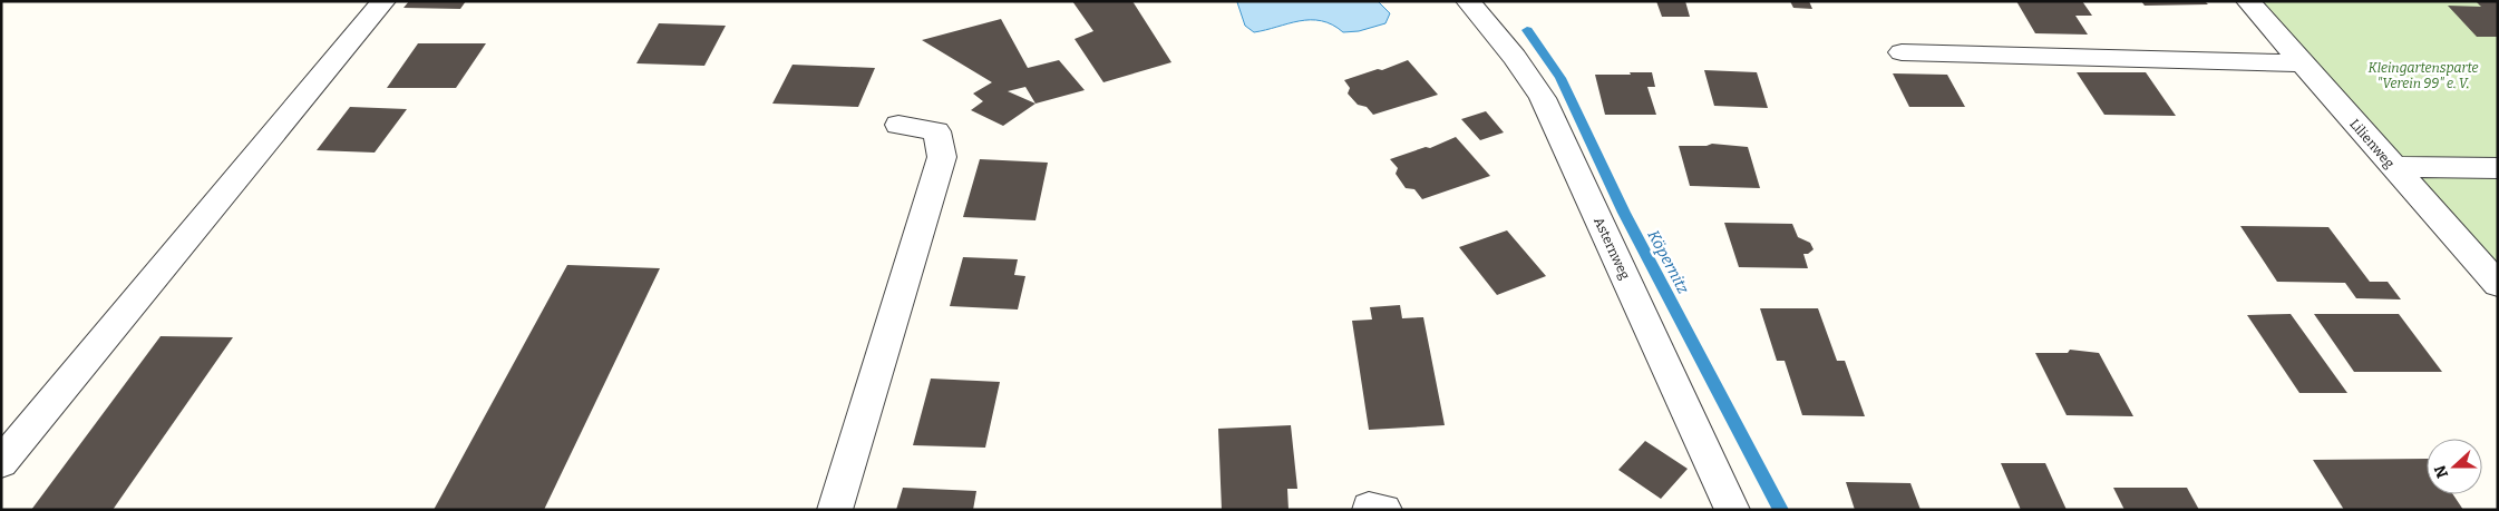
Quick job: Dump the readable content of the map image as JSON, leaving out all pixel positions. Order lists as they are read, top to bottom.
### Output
{
  "streets": {
    "street": ["Lilienweg", "Asternweg"]
  },
  "water": ["Köpernitz"],
  "parks": ["Kleingartensparte \"Verein 99\" e. V."],
  "north": "left"
}
